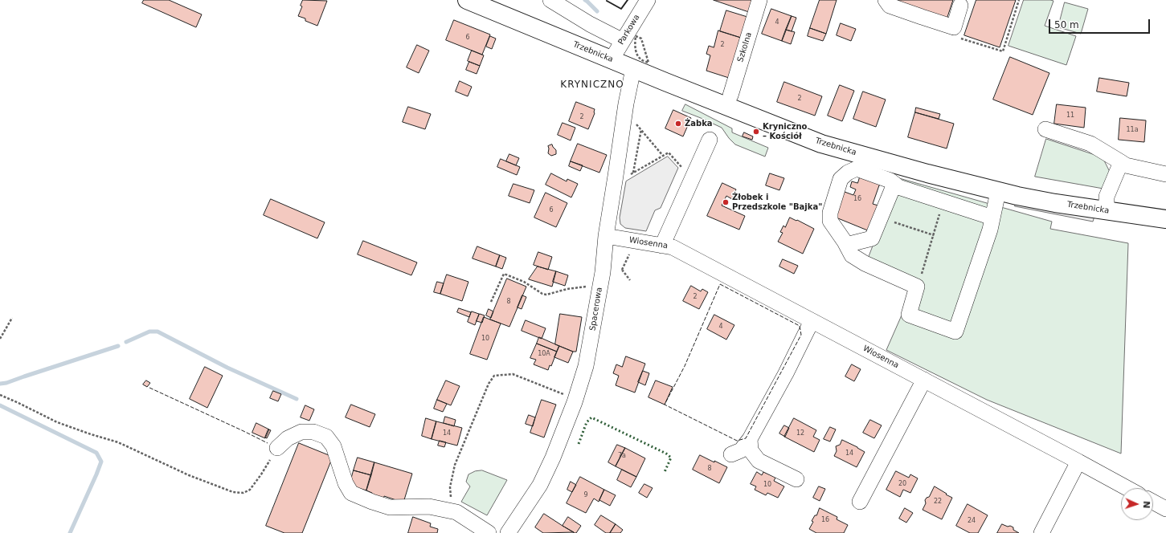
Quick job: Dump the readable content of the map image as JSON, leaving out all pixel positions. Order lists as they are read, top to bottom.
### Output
{
  "streets": {
    "main road": ["Trzebnicka"],
    "street": [
      "Parkowa",
      "Szkolna",
      "Wiosenna",
      "Spacerowa"
    ]
  },
  "crossings": [
    ["Parkowa", "Trzebnicka"],
    ["Trzebnicka", "Spacerowa"],
    ["Wiosenna", "Spacerowa"]
  ],
  "districts": ["KRYNICZNO"],
  "places": ["Żabka", "Kryniczno – Kościół", "Żłobek i Przedszkole \"Bajka\""],
  "house_numbers": [
    "4",
    "6",
    "2",
    "2",
    "11",
    "2",
    "11a",
    "16",
    "6",
    "2",
    "8",
    "4",
    "10",
    "10A",
    "14",
    "12",
    "14",
    "7a",
    "8",
    "20",
    "10",
    "9",
    "22",
    "16",
    "24"
  ],
  "scale_bar": "50 m",
  "north": "right"
}
